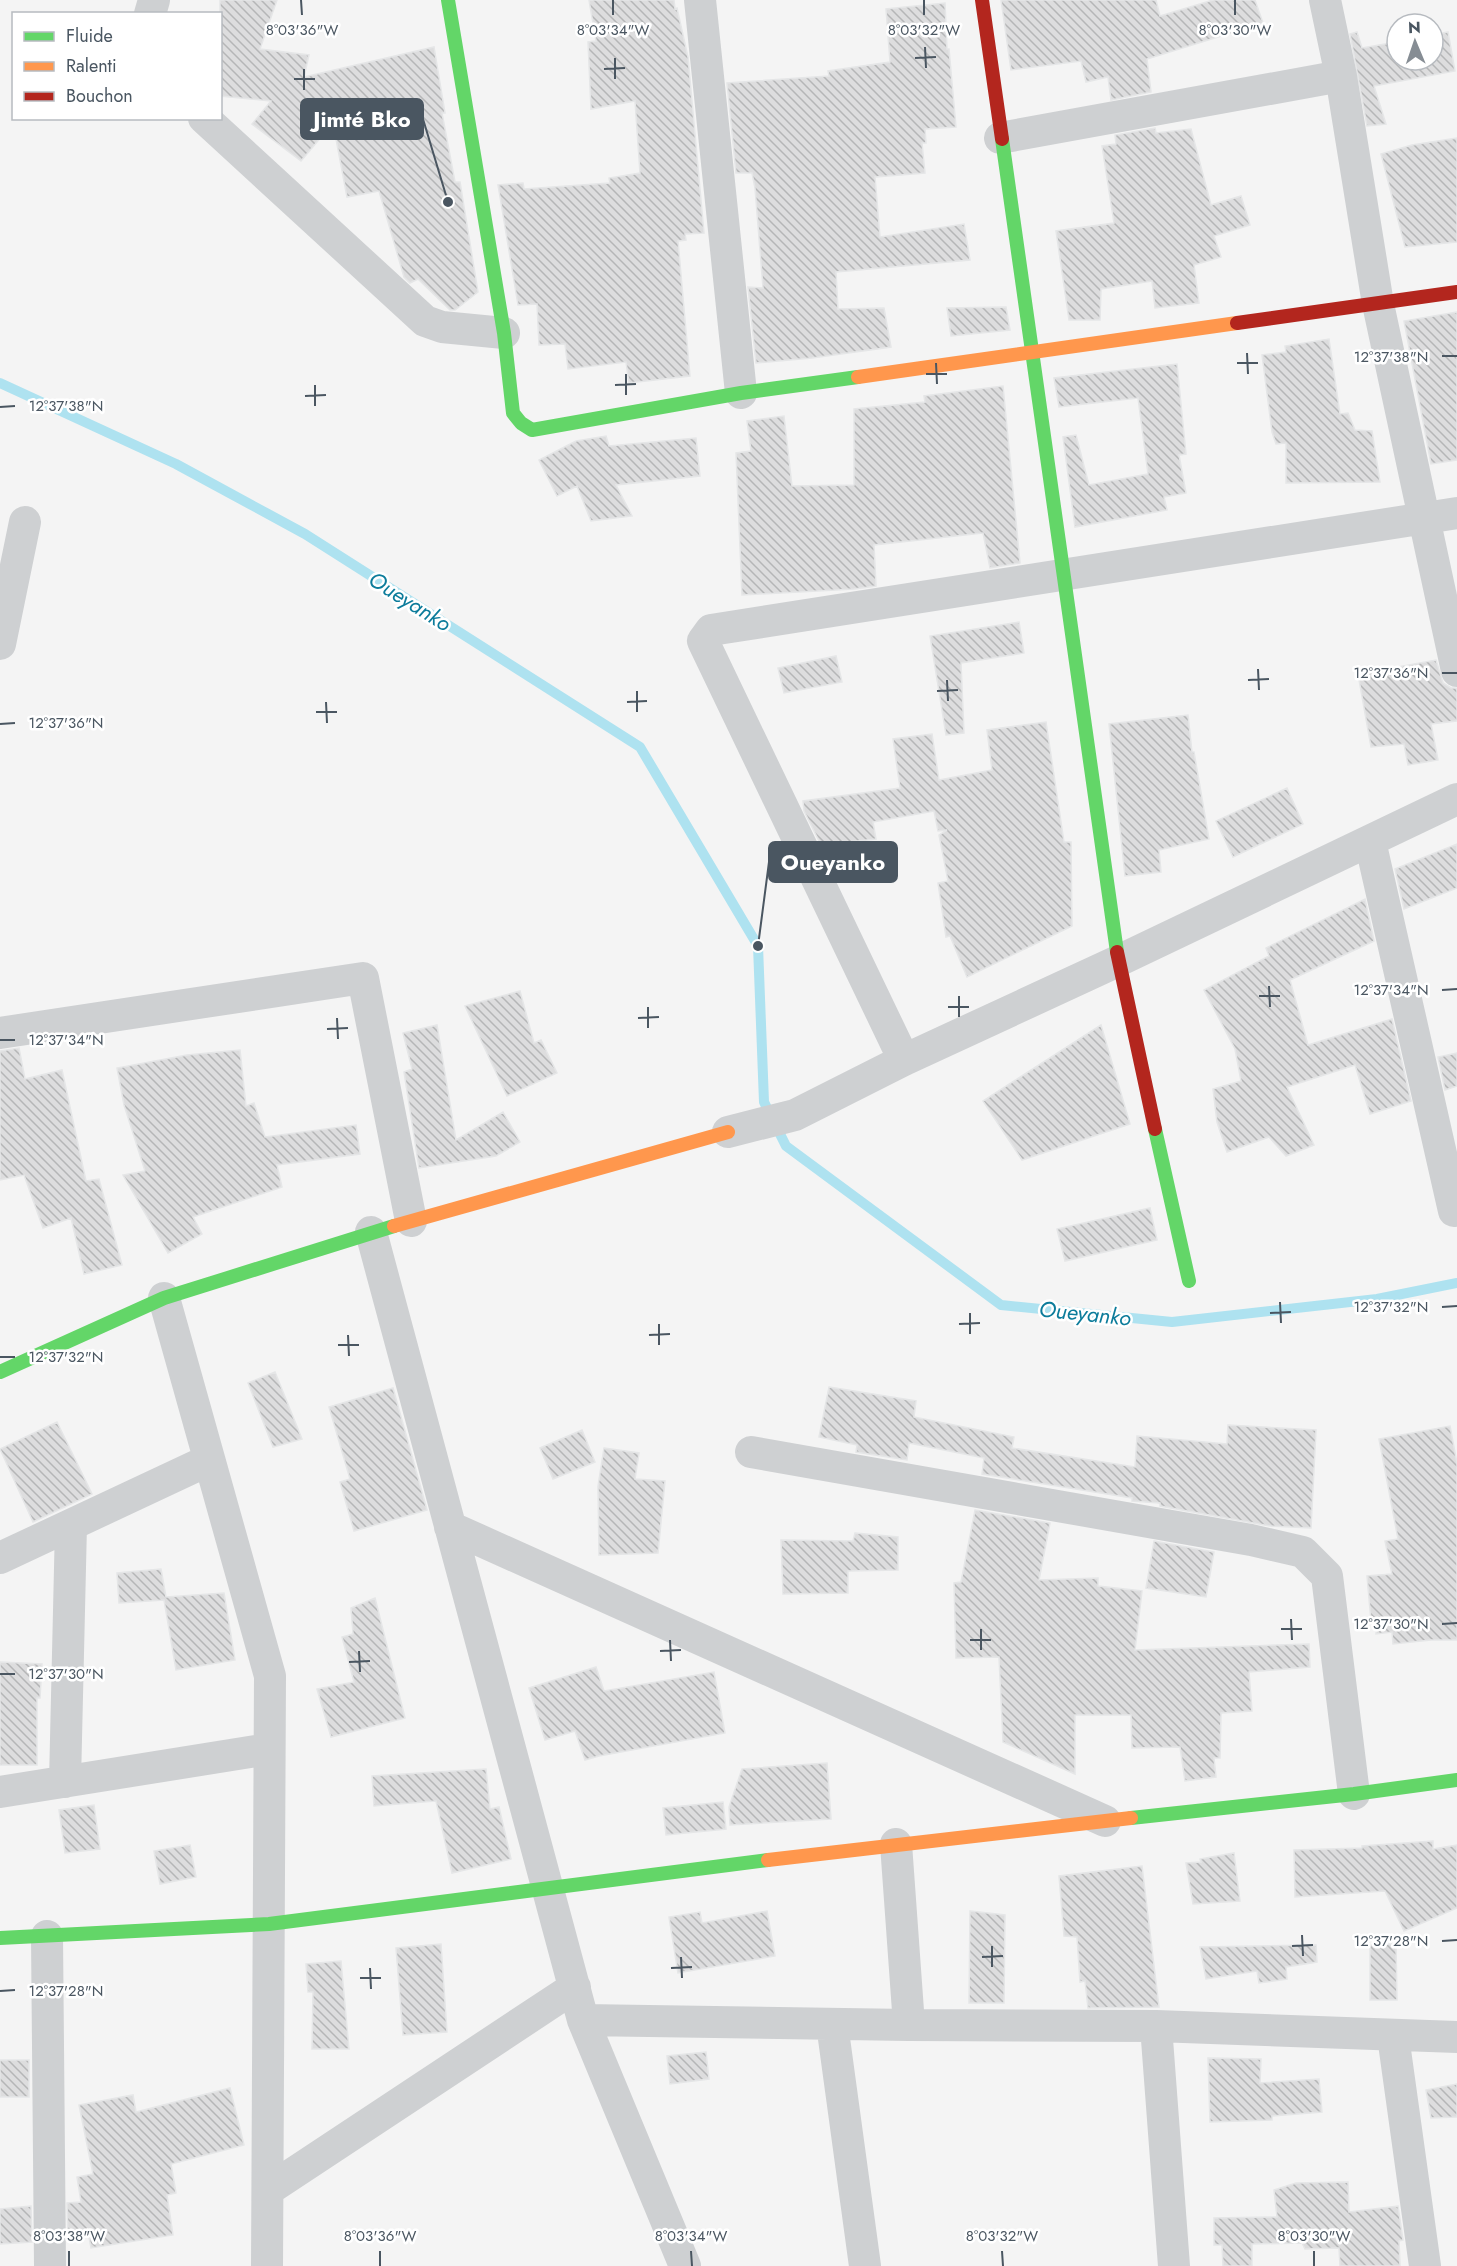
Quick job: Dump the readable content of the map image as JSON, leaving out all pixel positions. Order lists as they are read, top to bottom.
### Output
{
  "water": ["Oueyanko"],
  "places": ["Jimté Bko", "Oueyanko"],
  "legend": ["Fluide", "Ralenti", "Bouchon"],
  "north": "top",
  "coordinates": [
    "8°03'36\"W",
    "8°03'34\"W",
    "8°03'32\"W",
    "8°03'30\"W",
    "12°37'38\"N",
    "12°37'36\"N",
    "12°37'34\"N",
    "12°37'32\"N",
    "12°37'30\"N",
    "12°37'28\"N",
    "8°03'38\"W"
  ]
}
